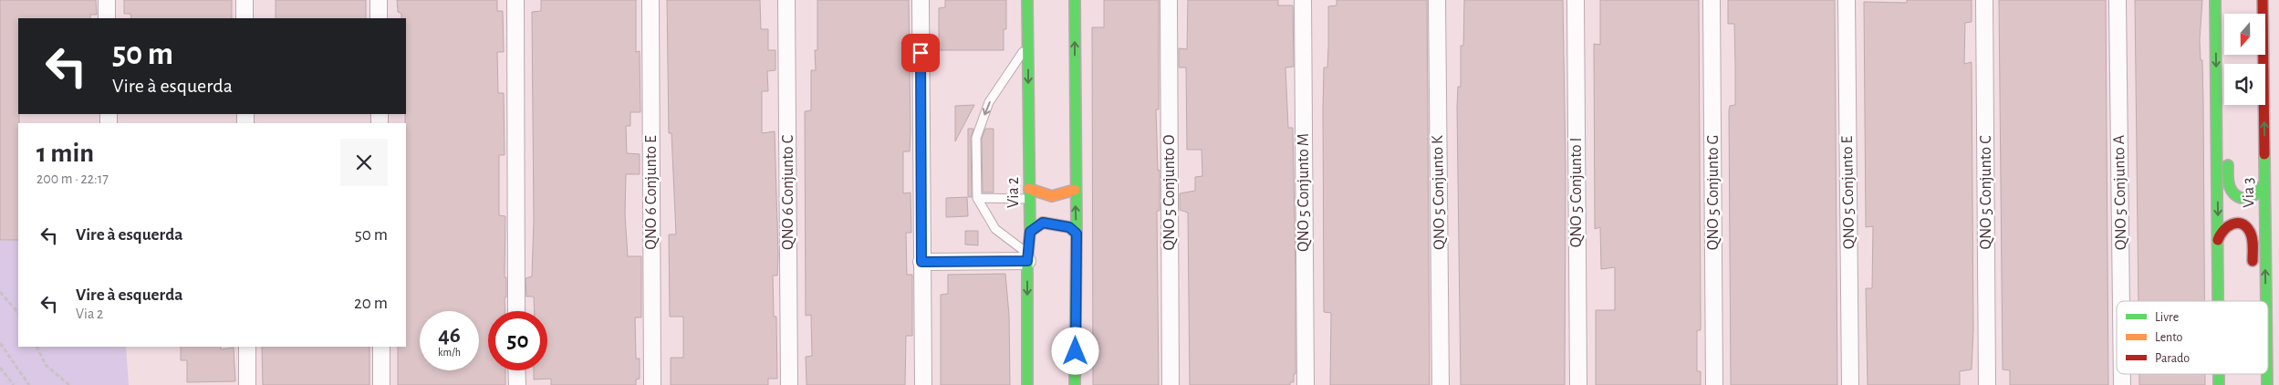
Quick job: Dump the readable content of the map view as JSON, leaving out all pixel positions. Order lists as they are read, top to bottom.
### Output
{
  "streets": {
    "main road": ["Via 2", "Via 3"],
    "street": [
      "QNO 6 Conjunto E",
      "QNO 6 Conjunto C",
      "QNO 5 Conjunto O",
      "QNO 5 Conjunto M",
      "QNO 5 Conjunto K",
      "QNO 5 Conjunto I",
      "QNO 5 Conjunto G",
      "QNO 5 Conjunto E",
      "QNO 5 Conjunto C",
      "QNO 5 Conjunto A"
    ]
  },
  "legend": ["Livre", "Lento", "Parado"],
  "north": "bottom",
  "page": {
    "turn": ["50 m", "Vire à esquerda"],
    "heading": ["1 min", "200 m · 22:17"],
    "list": [
      {
        "name": "Vire à esquerda",
        "value": "50 m"
      },
      {
        "name": "Vire à esquerda",
        "note": "Via 2",
        "value": "20 m"
      }
    ],
    "speed": "46 km/h",
    "limit": "50"
  }
}
